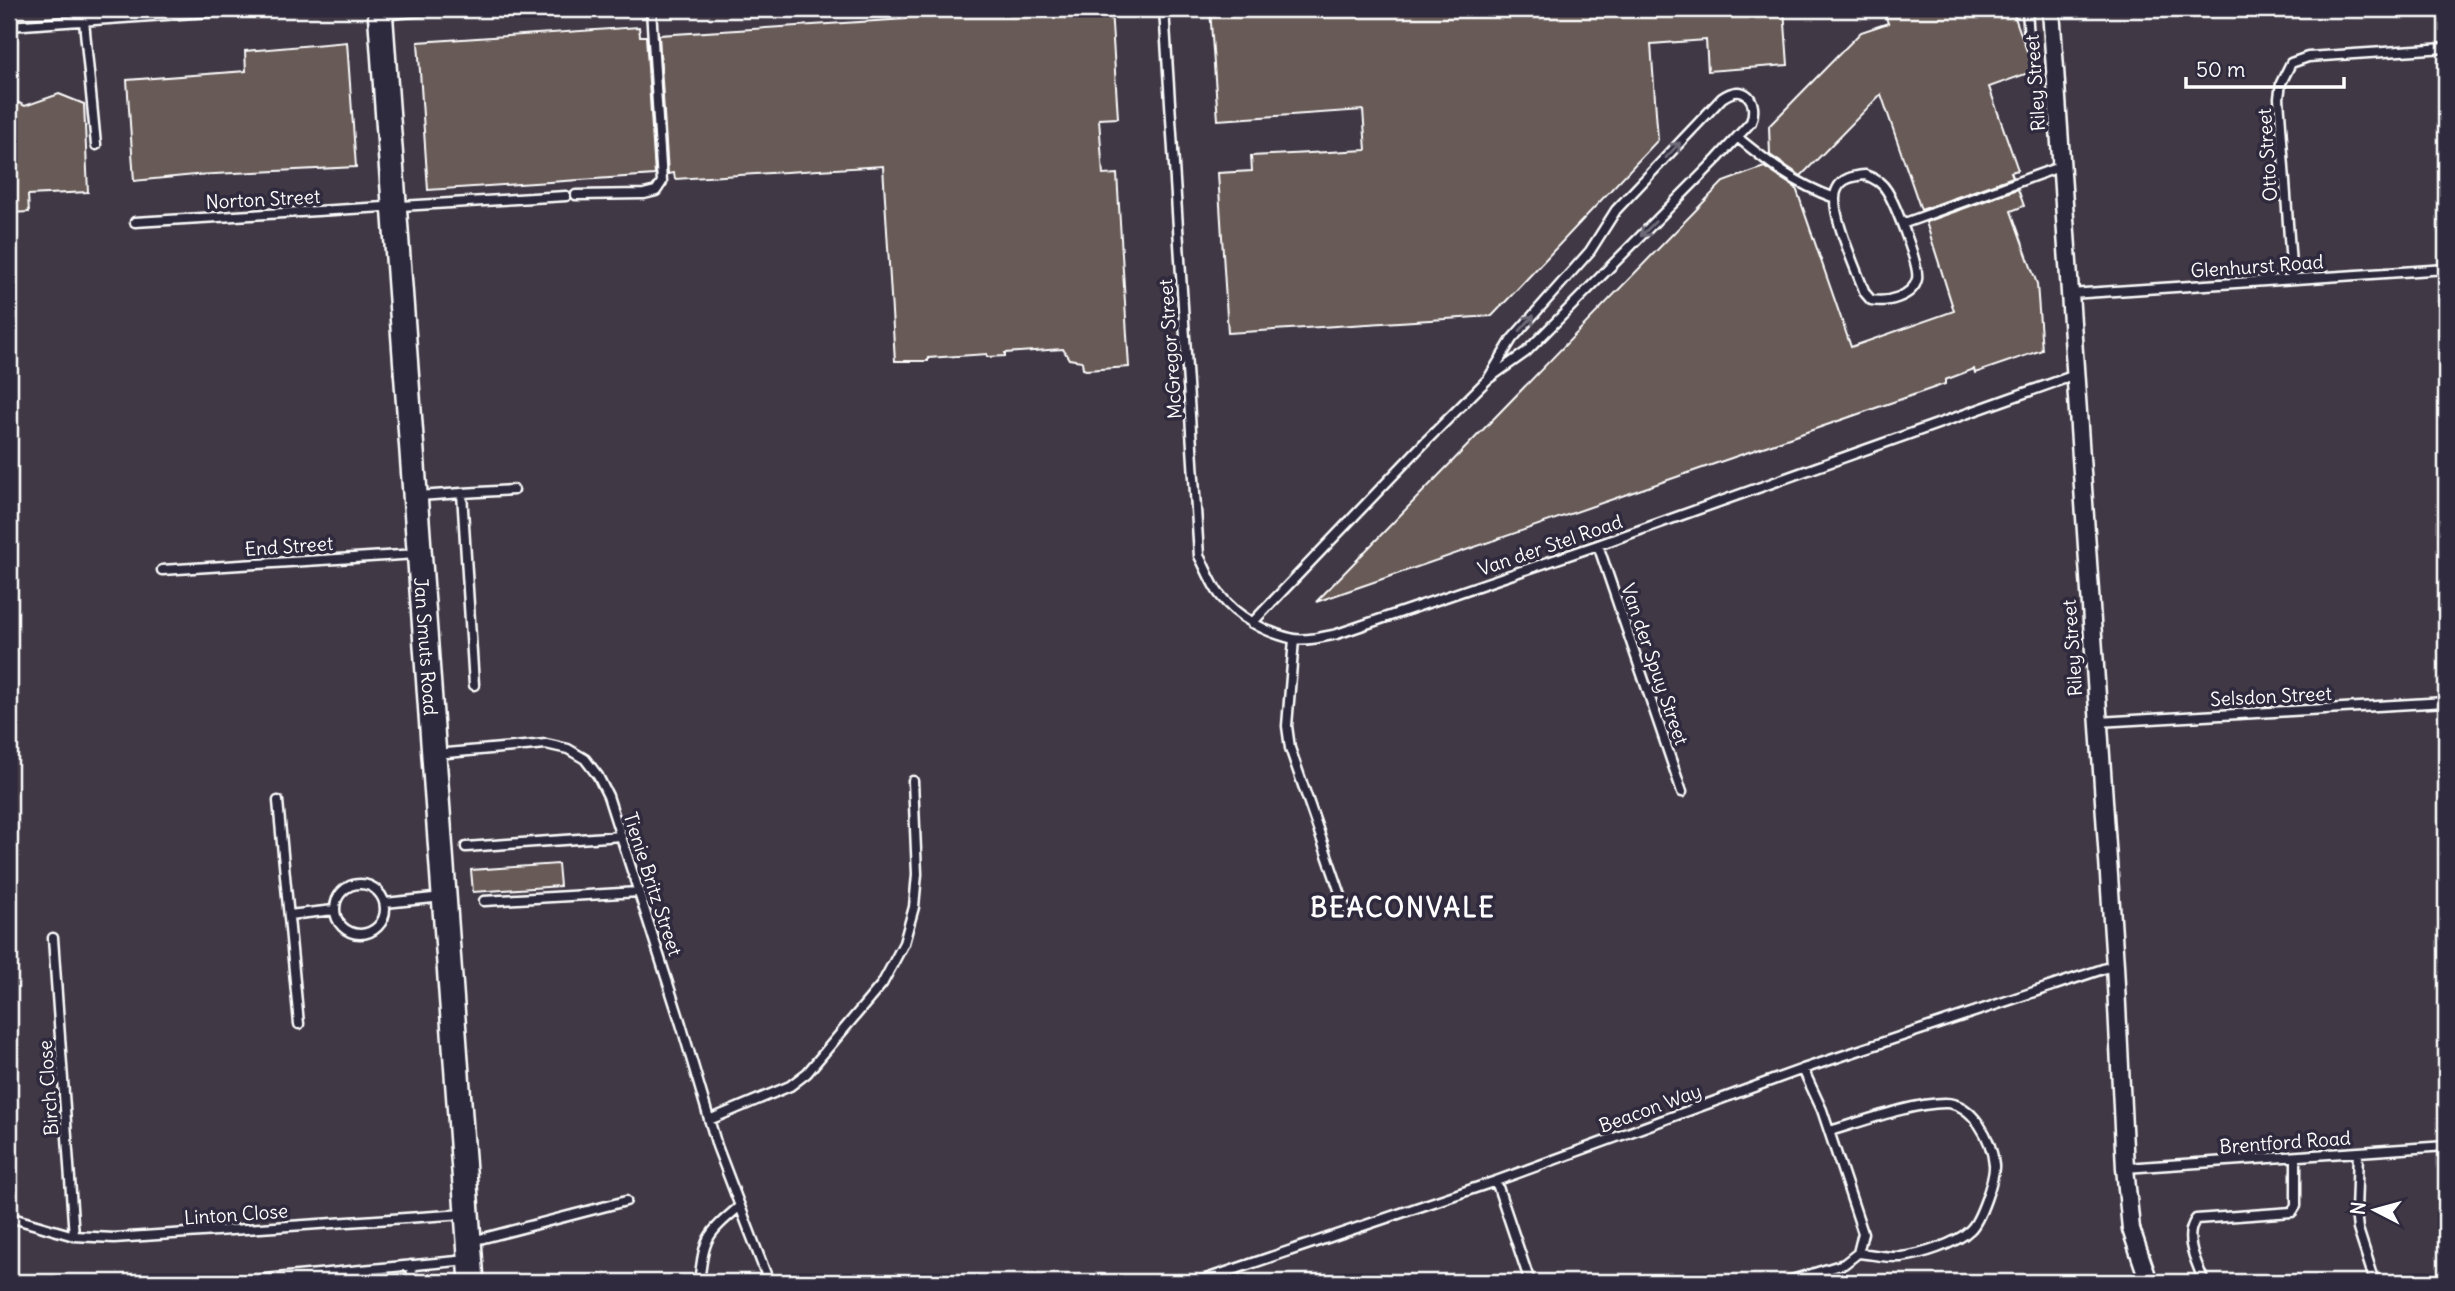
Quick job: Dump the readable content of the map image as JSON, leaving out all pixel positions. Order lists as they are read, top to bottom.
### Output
{
  "streets": {
    "street": ["Riley Street", "Jan Smuts Road"],
    "lane": [
      "Otto Street",
      "Norton Street",
      "Glenhurst Road",
      "McGregor Street",
      "Van der Stel Road",
      "End Street",
      "Van der Spuy Street",
      "Selsdon Street",
      "Tienie Britz Street",
      "Birch Close",
      "Beacon Way",
      "Brentford Road",
      "Linton Close"
    ]
  },
  "crossings": [
    ["Riley Street", "Glenhurst Road"],
    ["Riley Street", "Van der Stel Road"],
    ["Riley Street", "Selsdon Street"],
    ["Riley Street", "Beacon Way"],
    ["Riley Street", "Brentford Road"],
    ["Otto Street", "Glenhurst Road"],
    ["Norton Street", "Jan Smuts Road"],
    ["McGregor Street", "Van der Stel Road"],
    ["Van der Stel Road", "Van der Spuy Street"],
    ["End Street", "Jan Smuts Road"],
    ["Jan Smuts Road", "Tienie Britz Street"],
    ["Jan Smuts Road", "Linton Close"],
    ["Birch Close", "Linton Close"]
  ],
  "districts": ["BEACONVALE"],
  "scale_bar": "50 m",
  "north": "left"
}
